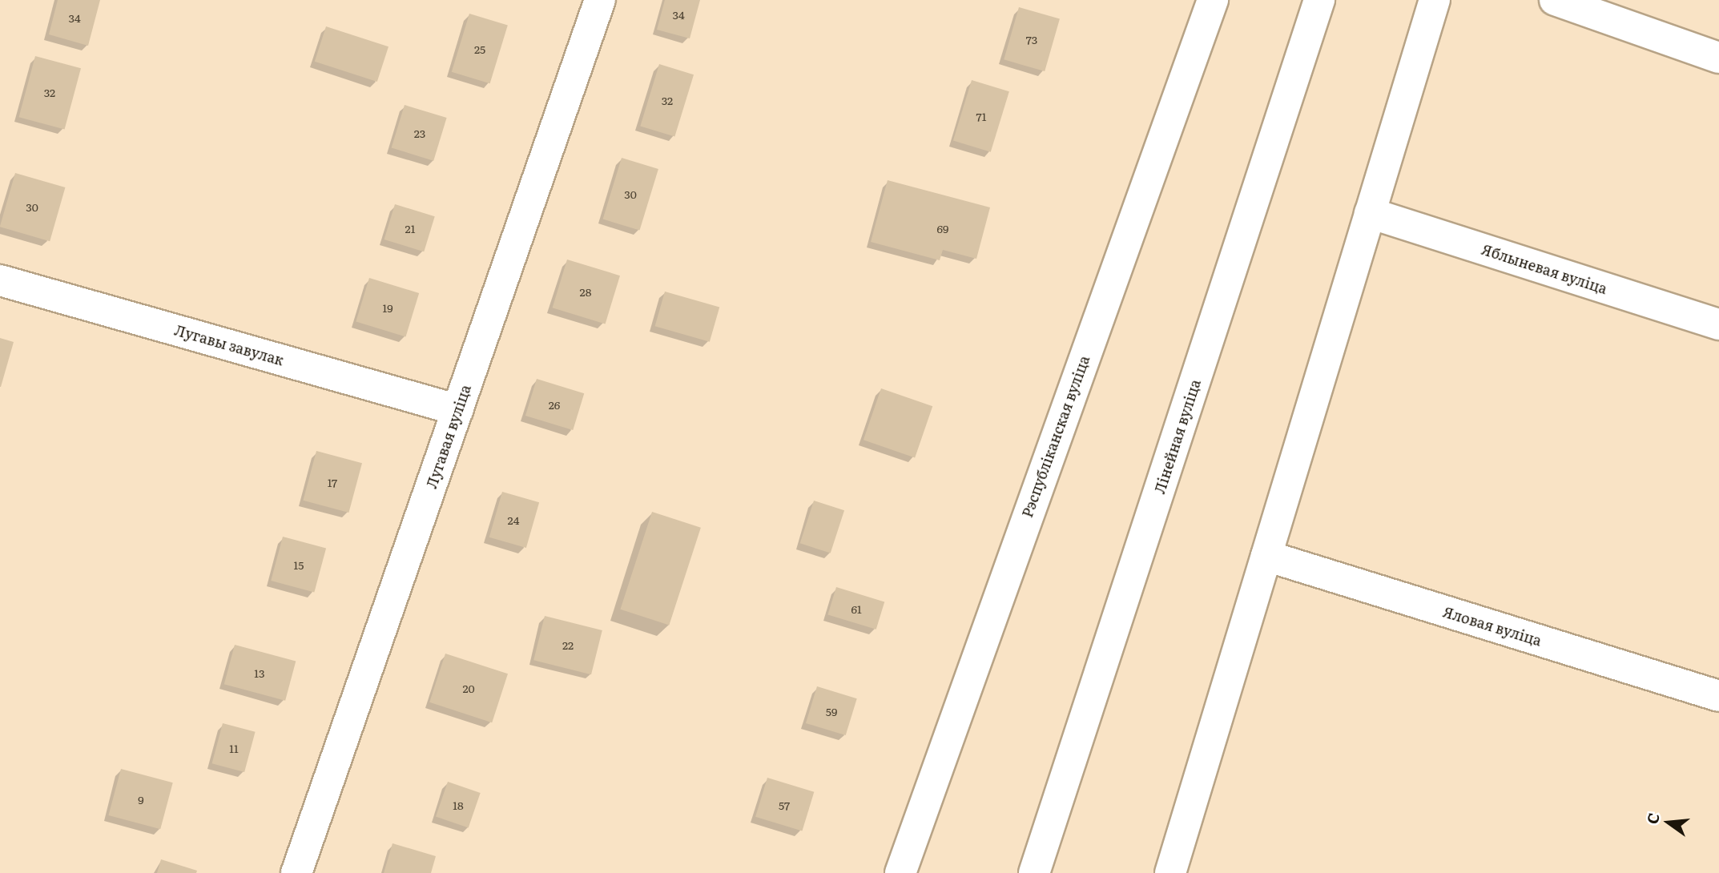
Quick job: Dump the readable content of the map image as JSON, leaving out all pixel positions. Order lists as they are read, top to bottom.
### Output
{
  "streets": {
    "street": [
      "Яблыневая вуліца",
      "Лугавы завулак",
      "Лугавая вуліца",
      "Рэспубліканская вуліца",
      "Лінейная вуліца",
      "Яловая вуліца"
    ]
  },
  "crossings": [
    ["Лугавы завулак", "Лугавая вуліца"]
  ],
  "house_numbers": [
    "34",
    "34",
    "73",
    "25",
    "32",
    "32",
    "71",
    "23",
    "30",
    "30",
    "21",
    "69",
    "28",
    "19",
    "26",
    "17",
    "24",
    "15",
    "61",
    "22",
    "13",
    "20",
    "59",
    "11",
    "9",
    "18",
    "57"
  ],
  "north": "left"
}
